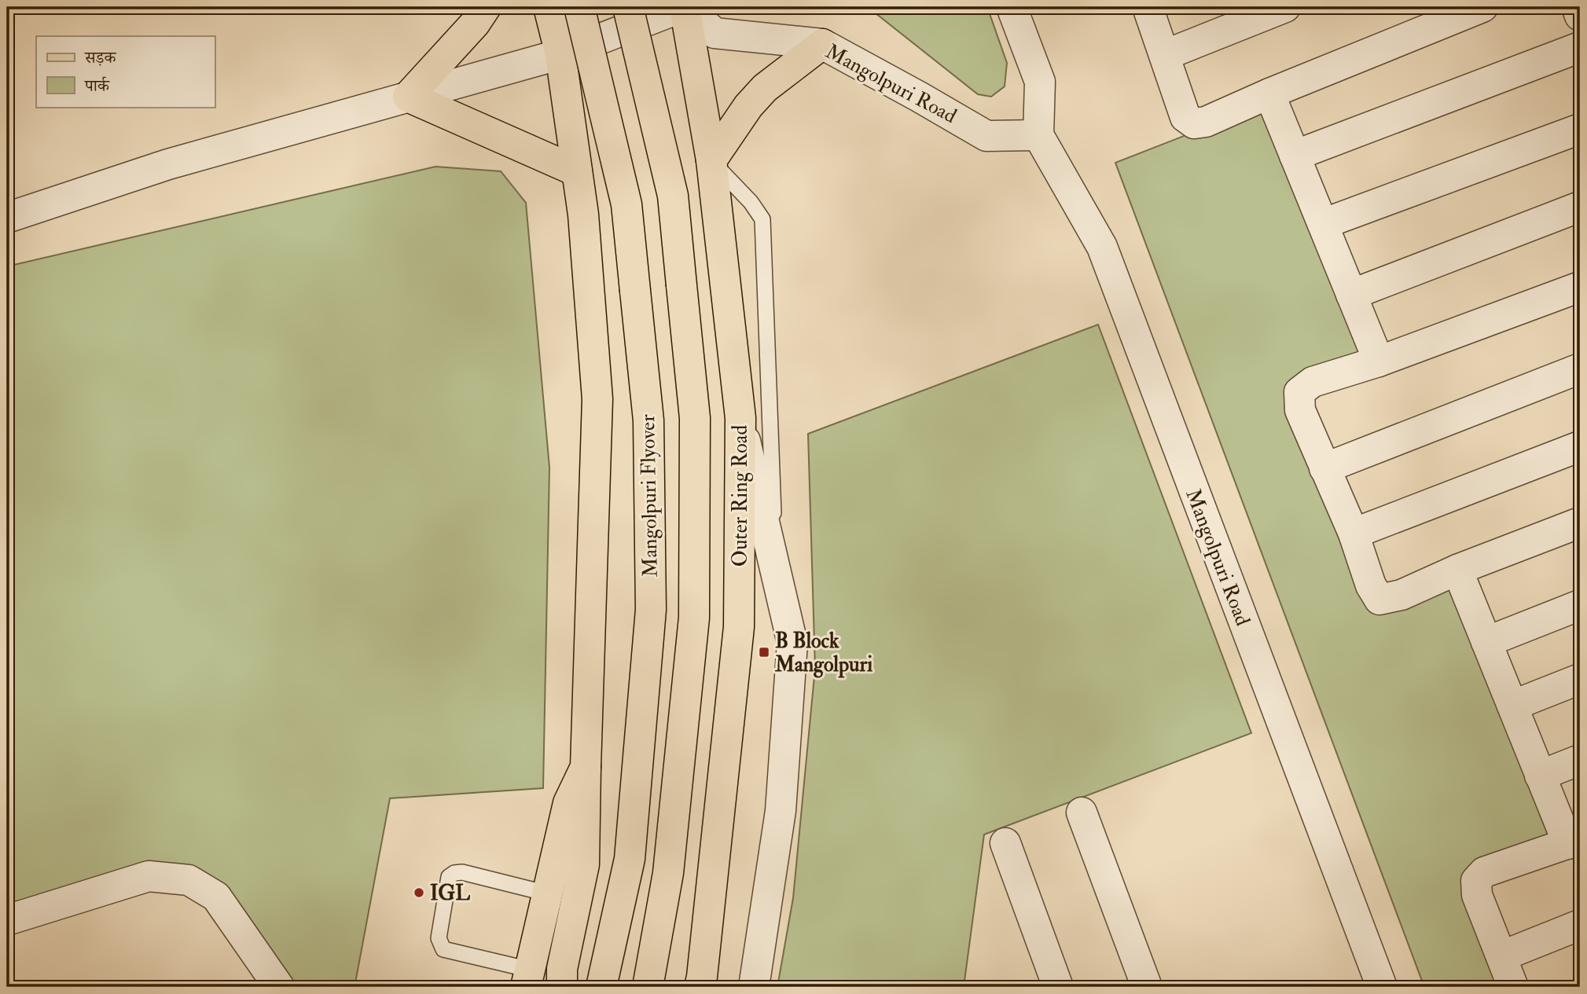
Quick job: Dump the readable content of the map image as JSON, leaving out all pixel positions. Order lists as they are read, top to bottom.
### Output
{
  "streets": {
    "main road": ["Mangolpuri Flyover", "Outer Ring Road"],
    "street": ["Mangolpuri Road"]
  },
  "crossings": [
    ["Mangolpuri Road", "Outer Ring Road"]
  ],
  "places": {
    "transit": ["B Block Mangolpuri"],
    "other": ["IGL"]
  },
  "legend": ["सड़क", "पार्क"]
}
